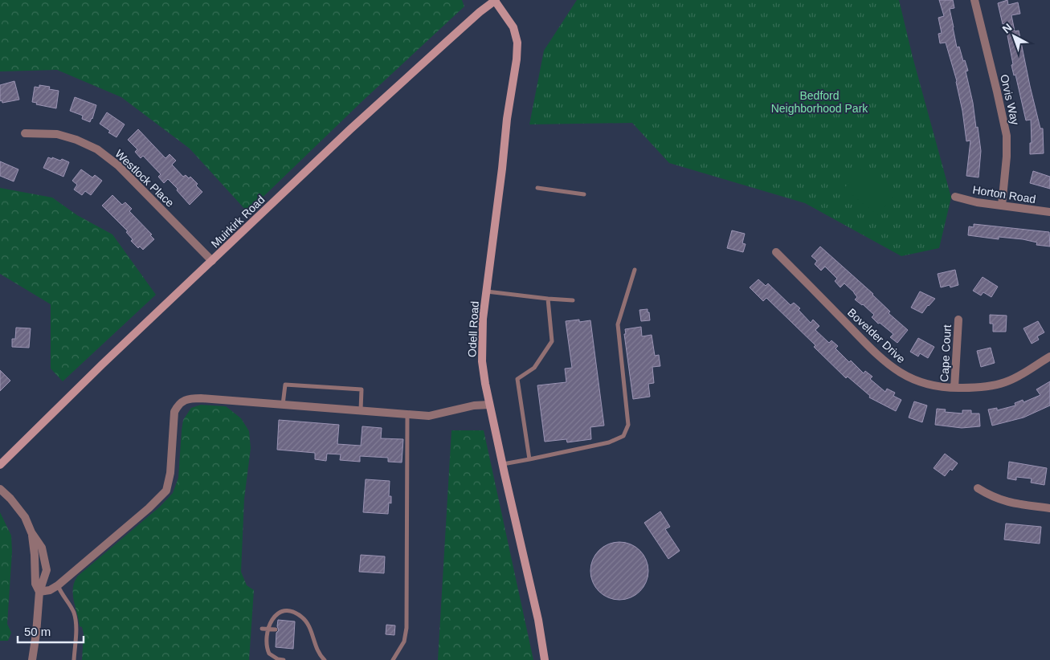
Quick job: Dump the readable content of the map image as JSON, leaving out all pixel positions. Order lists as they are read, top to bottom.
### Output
{
  "streets": {
    "main road": ["Muirkirk Road", "Odell Road"],
    "street": [
      "Orvis Way",
      "Westlock Place",
      "Horton Road",
      "Bovelder Drive",
      "Cape Court"
    ]
  },
  "crossings": [
    ["Orvis Way", "Horton Road"],
    ["Westlock Place", "Muirkirk Road"],
    ["Muirkirk Road", "Odell Road"],
    ["Bovelder Drive", "Cape Court"]
  ],
  "parks": ["Bedford Neighborhood Park"],
  "scale_bar": "50 m",
  "north": "top left"
}
